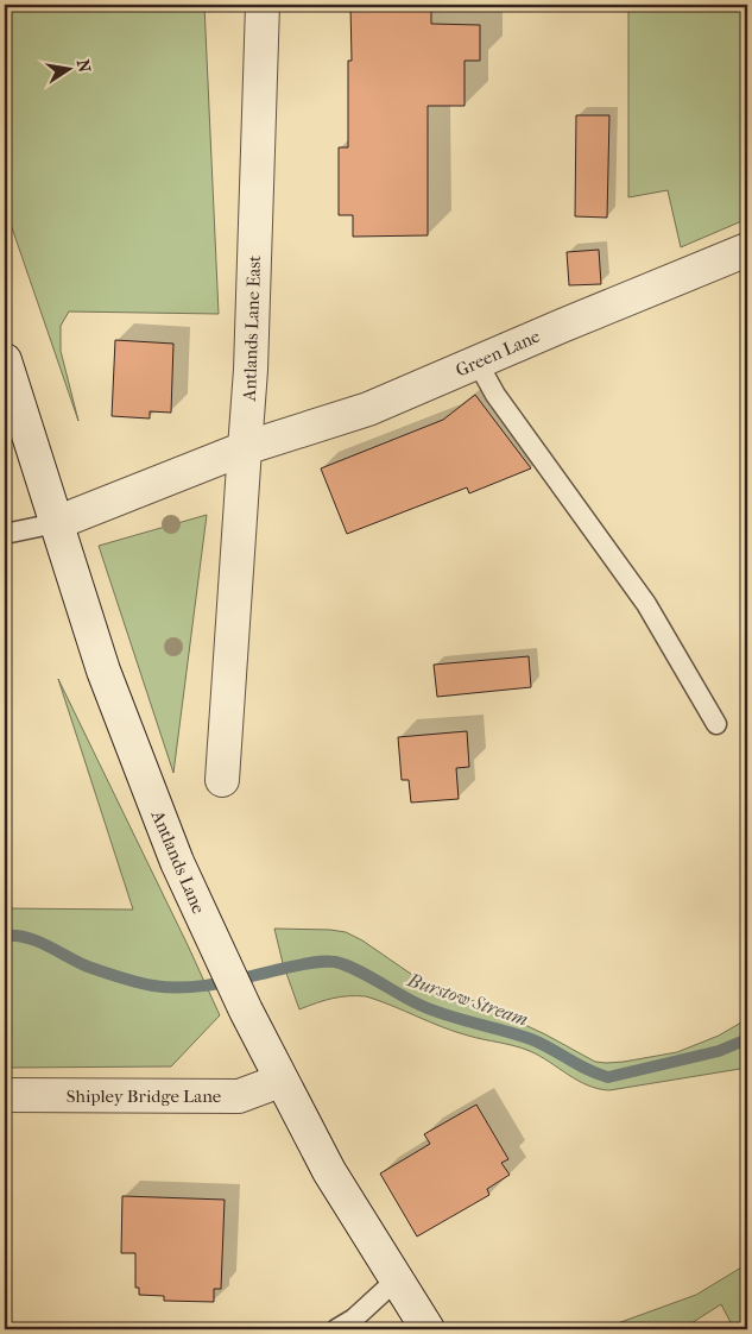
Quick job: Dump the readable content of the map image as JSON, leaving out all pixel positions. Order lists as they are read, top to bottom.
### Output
{
  "streets": {
    "street": [
      "Antlands Lane East",
      "Green Lane",
      "Antlands Lane",
      "Shipley Bridge Lane"
    ]
  },
  "crossings": [
    ["Antlands Lane East", "Green Lane"],
    ["Antlands Lane", "Shipley Bridge Lane"]
  ],
  "water": ["Burstow Stream"],
  "north": "right"
}
